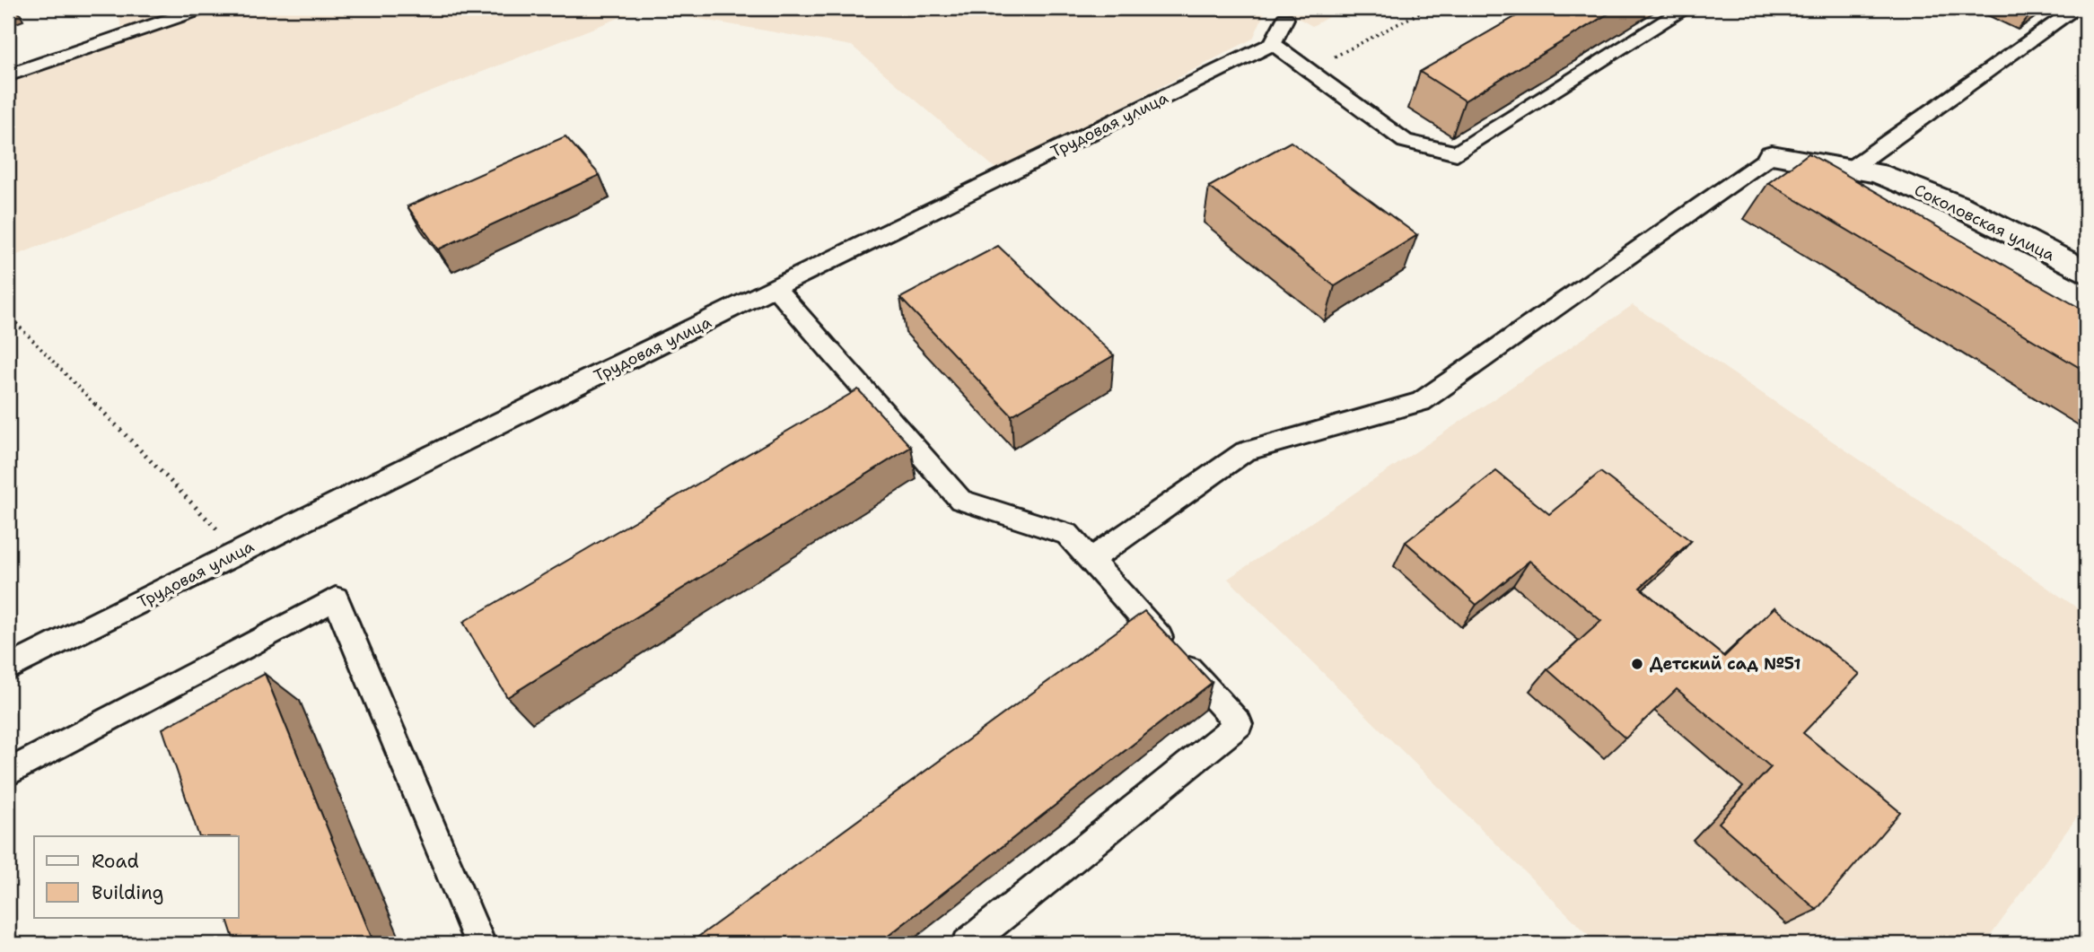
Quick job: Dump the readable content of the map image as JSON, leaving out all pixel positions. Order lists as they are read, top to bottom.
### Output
{
  "streets": {
    "street": ["Соколовская улица"],
    "lane": ["Трудовая улица"]
  },
  "places": ["Детский сад №51"],
  "legend": ["Road", "Building"]
}
